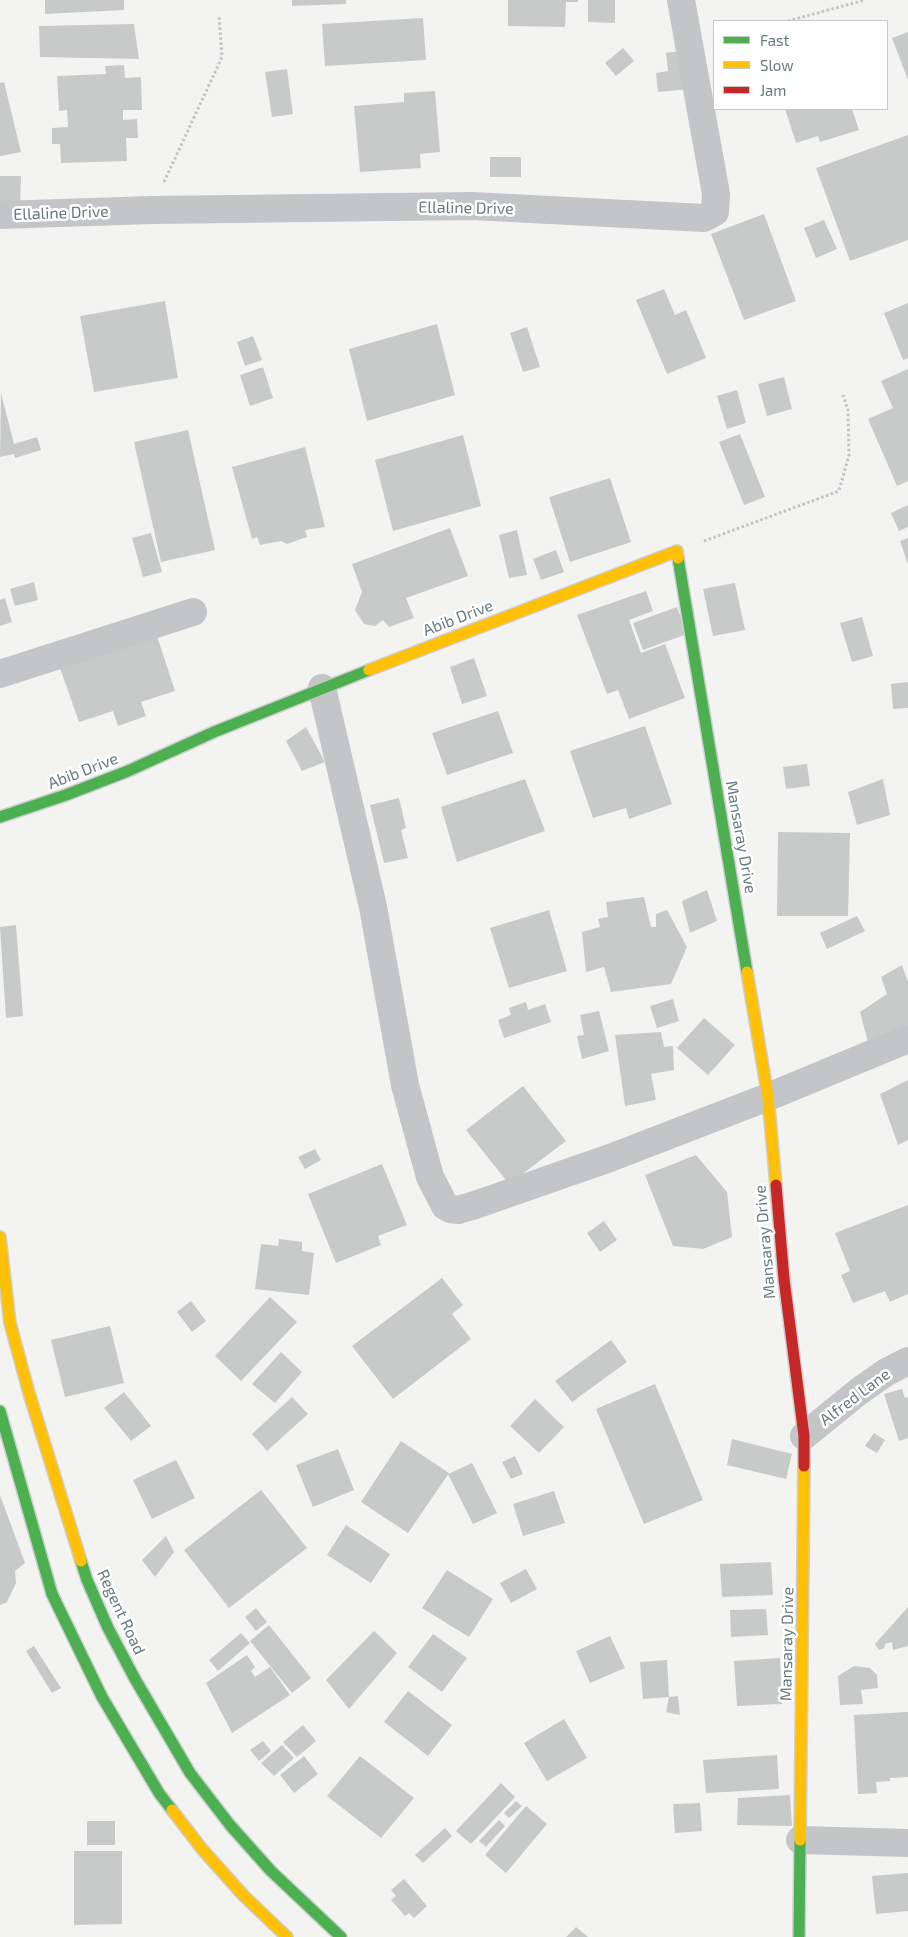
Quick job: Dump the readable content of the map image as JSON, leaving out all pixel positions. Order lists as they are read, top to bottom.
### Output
{
  "streets": {
    "street": [
      "Ellaline Drive",
      "Abib Drive",
      "Mansaray Drive",
      "Alfred Lane",
      "Regent Road"
    ]
  },
  "crossings": [
    ["Abib Drive", "Mansaray Drive"],
    ["Mansaray Drive", "Alfred Lane"]
  ],
  "legend": ["Fast", "Slow", "Jam"]
}
